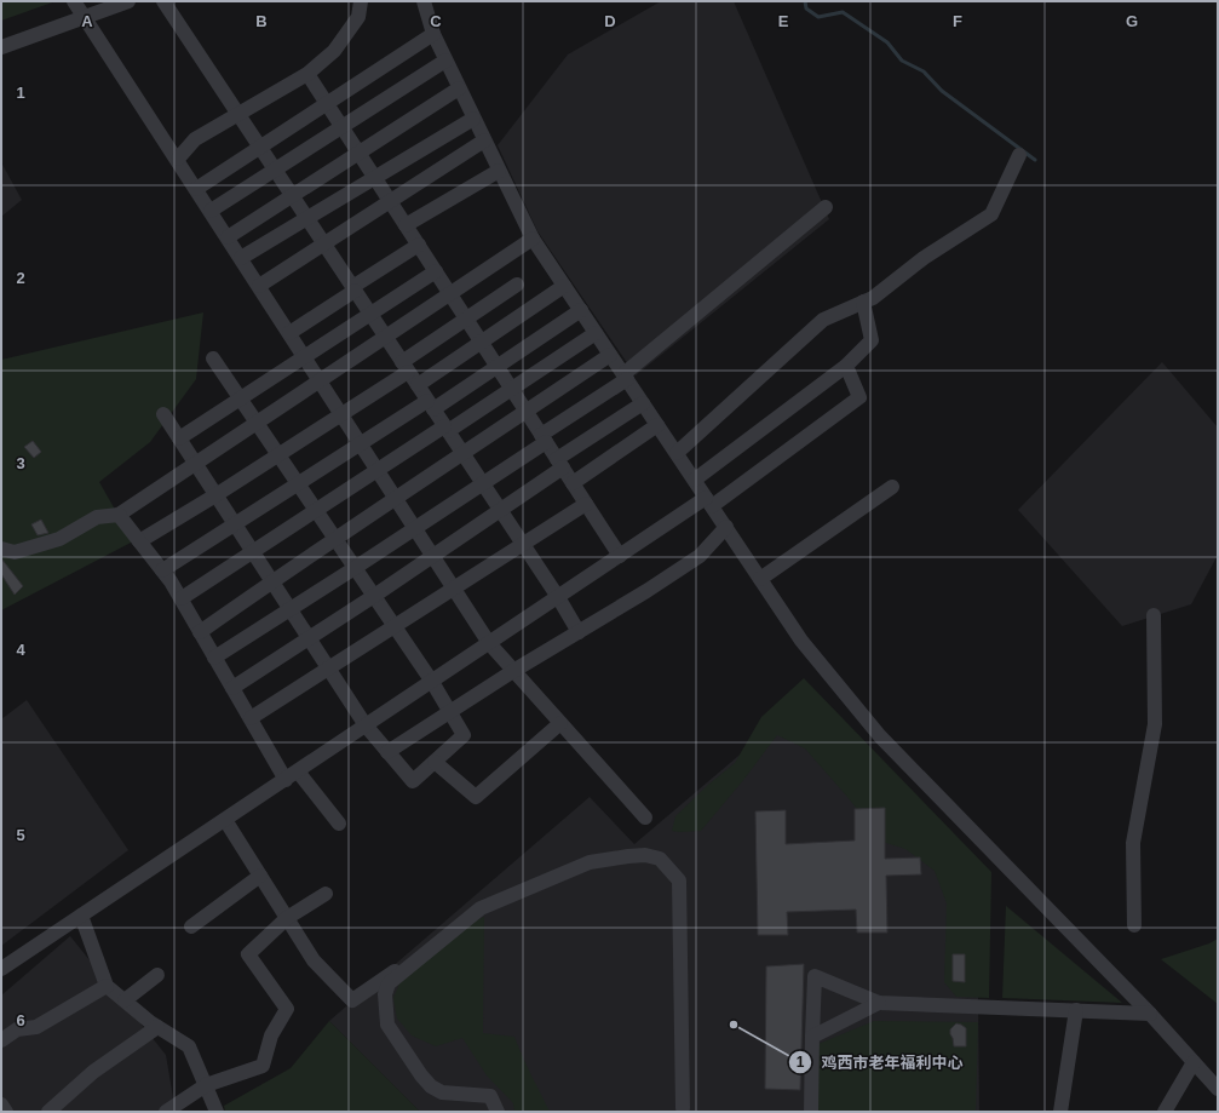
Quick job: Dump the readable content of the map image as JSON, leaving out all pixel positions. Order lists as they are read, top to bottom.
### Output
{
  "places": ["鸡西市老年福利中心"],
  "grid": {
    "columns": [
      "A",
      "B",
      "C",
      "D",
      "E",
      "F",
      "G"
    ],
    "rows": [
      "1",
      "2",
      "3",
      "4",
      "5",
      "6"
    ]
  }
}
